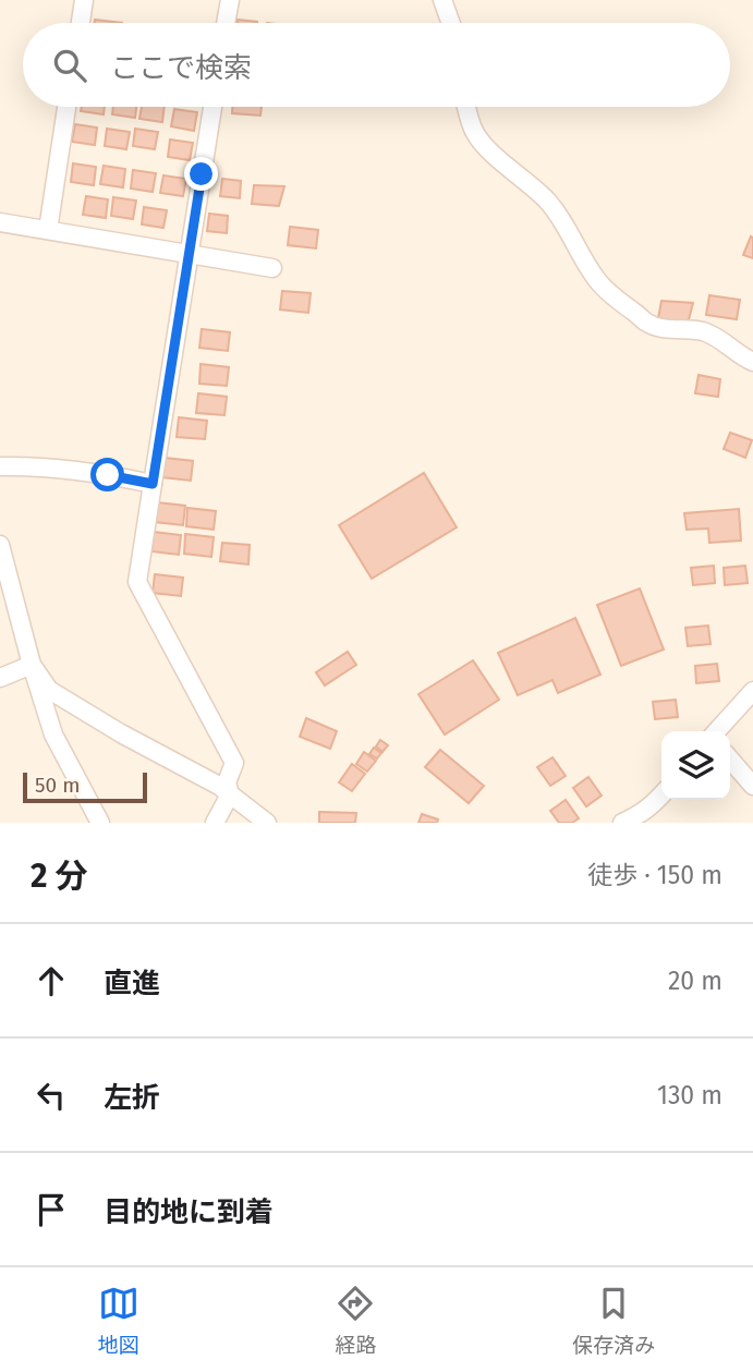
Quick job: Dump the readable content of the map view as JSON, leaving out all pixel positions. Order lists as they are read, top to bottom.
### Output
{
  "scale_bar": "50 m",
  "page": {
    "search": "ここで検索",
    "scale": "50 m",
    "heading": ["2 分", "徒歩 · 150 m"],
    "list": [
      ["直進", "20 m"],
      ["左折", "130 m"],
      "目的地に到着"
    ],
    "nav": ["地図", "経路", "保存済み"]
  }
}
